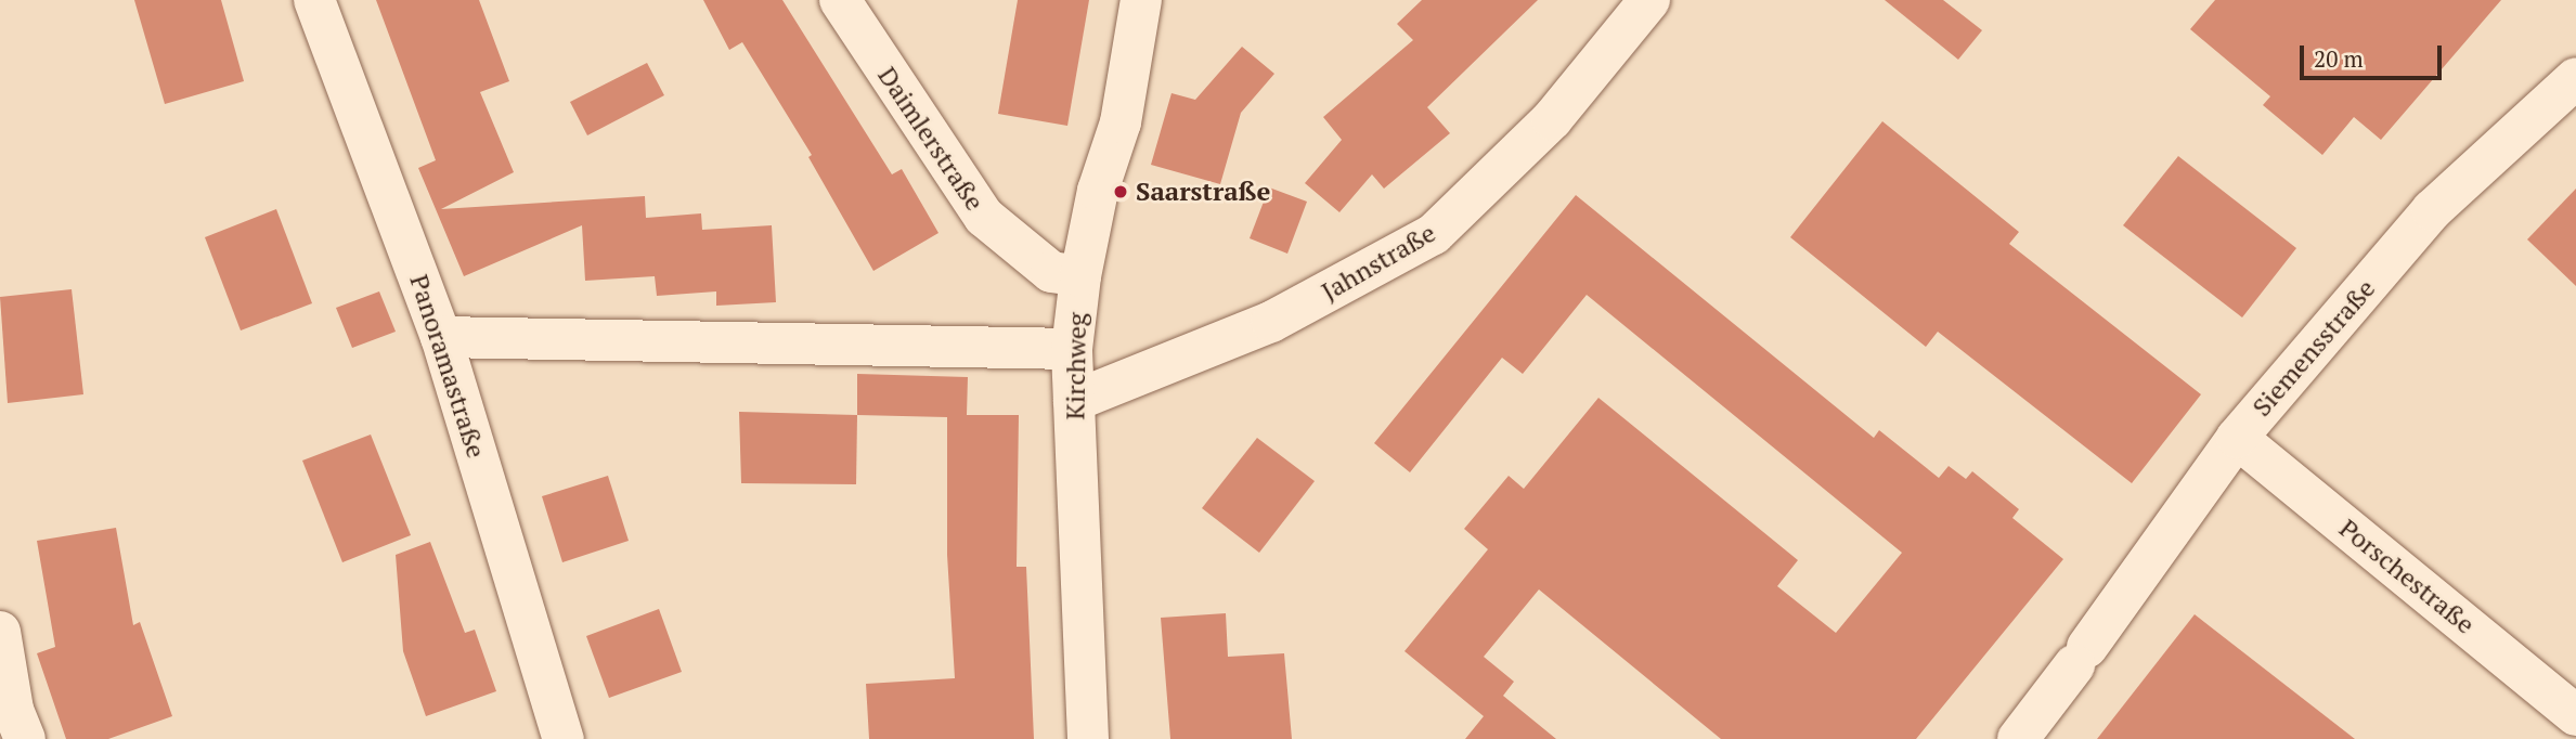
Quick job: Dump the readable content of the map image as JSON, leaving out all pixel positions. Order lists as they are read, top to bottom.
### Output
{
  "streets": {
    "street": [
      "Daimlerstraße",
      "Jahnstraße",
      "Siemensstraße",
      "Panoramastraße",
      "Kirchweg",
      "Porschestraße"
    ]
  },
  "crossings": [
    ["Daimlerstraße", "Kirchweg"],
    ["Jahnstraße", "Kirchweg"],
    ["Siemensstraße", "Porschestraße"]
  ],
  "places": ["Saarstraße"],
  "scale_bar": "20 m"
}
